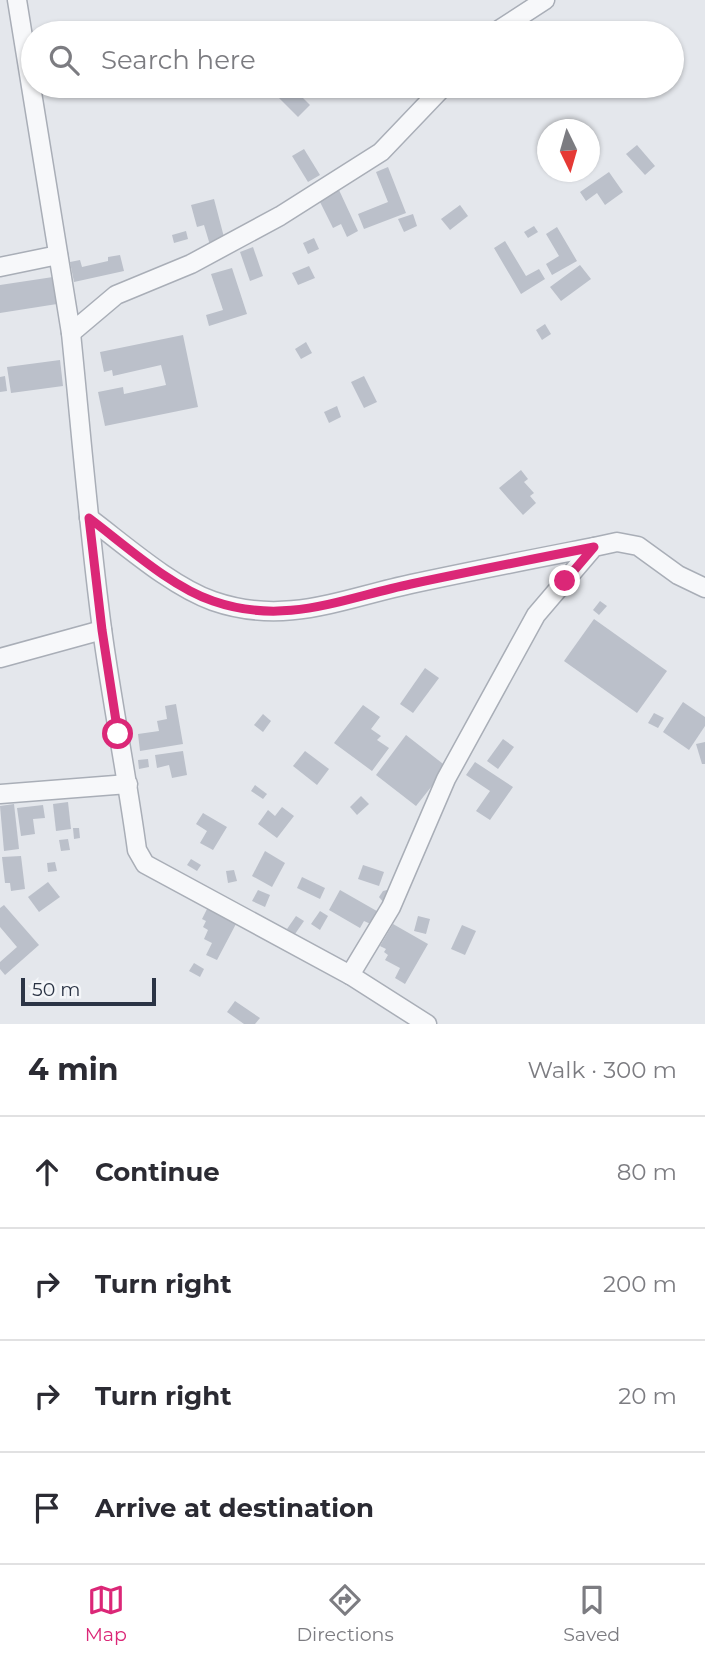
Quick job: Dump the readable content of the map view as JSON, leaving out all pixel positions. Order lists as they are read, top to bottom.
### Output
{
  "scale_bar": "50 m",
  "north": "bottom",
  "page": {
    "search": "Search here",
    "scale": "50 m",
    "heading": ["4 min", "Walk · 300 m"],
    "list": [
      ["Continue", "80 m"],
      ["Turn right", "200 m"],
      ["Turn right", "20 m"],
      "Arrive at destination"
    ],
    "nav": ["Map", "Directions", "Saved"]
  }
}
